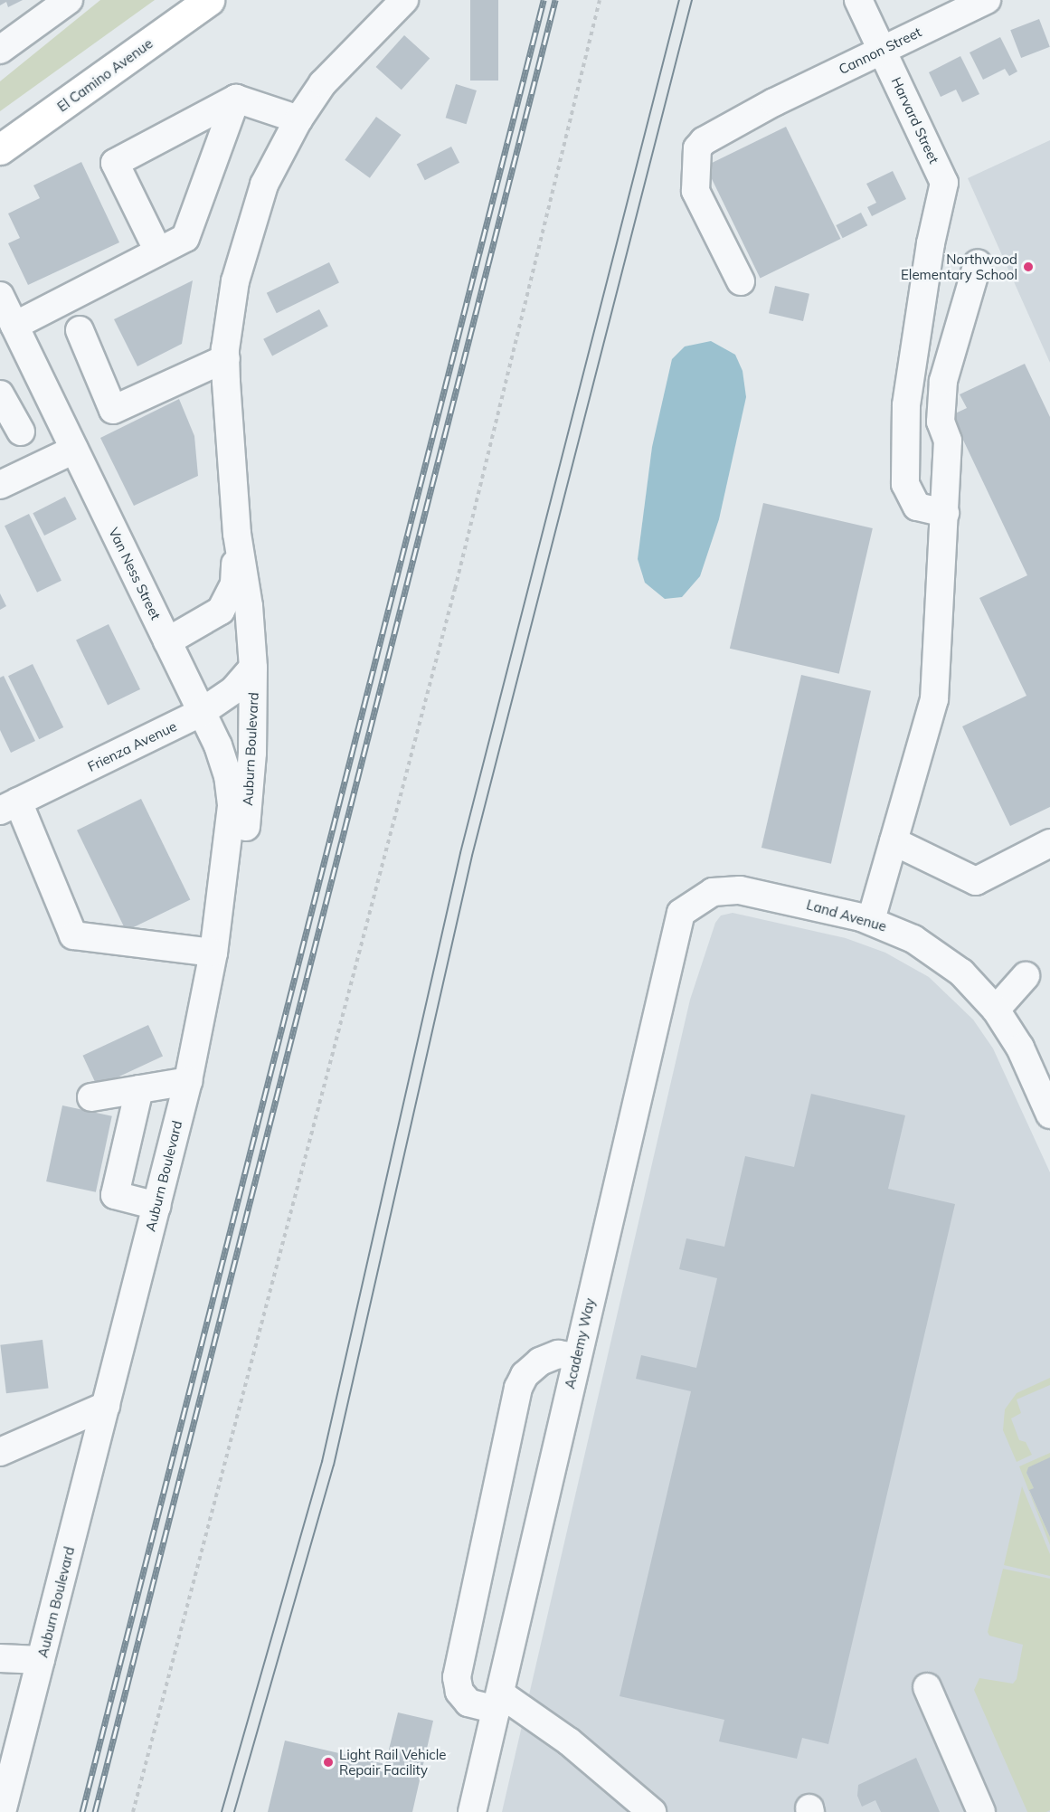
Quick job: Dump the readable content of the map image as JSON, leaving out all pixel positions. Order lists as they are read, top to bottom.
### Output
{
  "streets": {
    "main road": ["El Camino Avenue"],
    "street": [
      "Cannon Street",
      "Harvard Street",
      "Van Ness Street",
      "Frienza Avenue",
      "Auburn Boulevard",
      "Land Avenue",
      "Academy Way"
    ]
  },
  "crossings": [
    ["Cannon Street", "Harvard Street"],
    ["Van Ness Street", "Frienza Avenue"],
    ["Van Ness Street", "Auburn Boulevard"],
    ["Frienza Avenue", "Auburn Boulevard"],
    ["Land Avenue", "Academy Way"]
  ],
  "places": ["Northwood Elementary School", "Light Rail Vehicle Repair Facility"]
}
